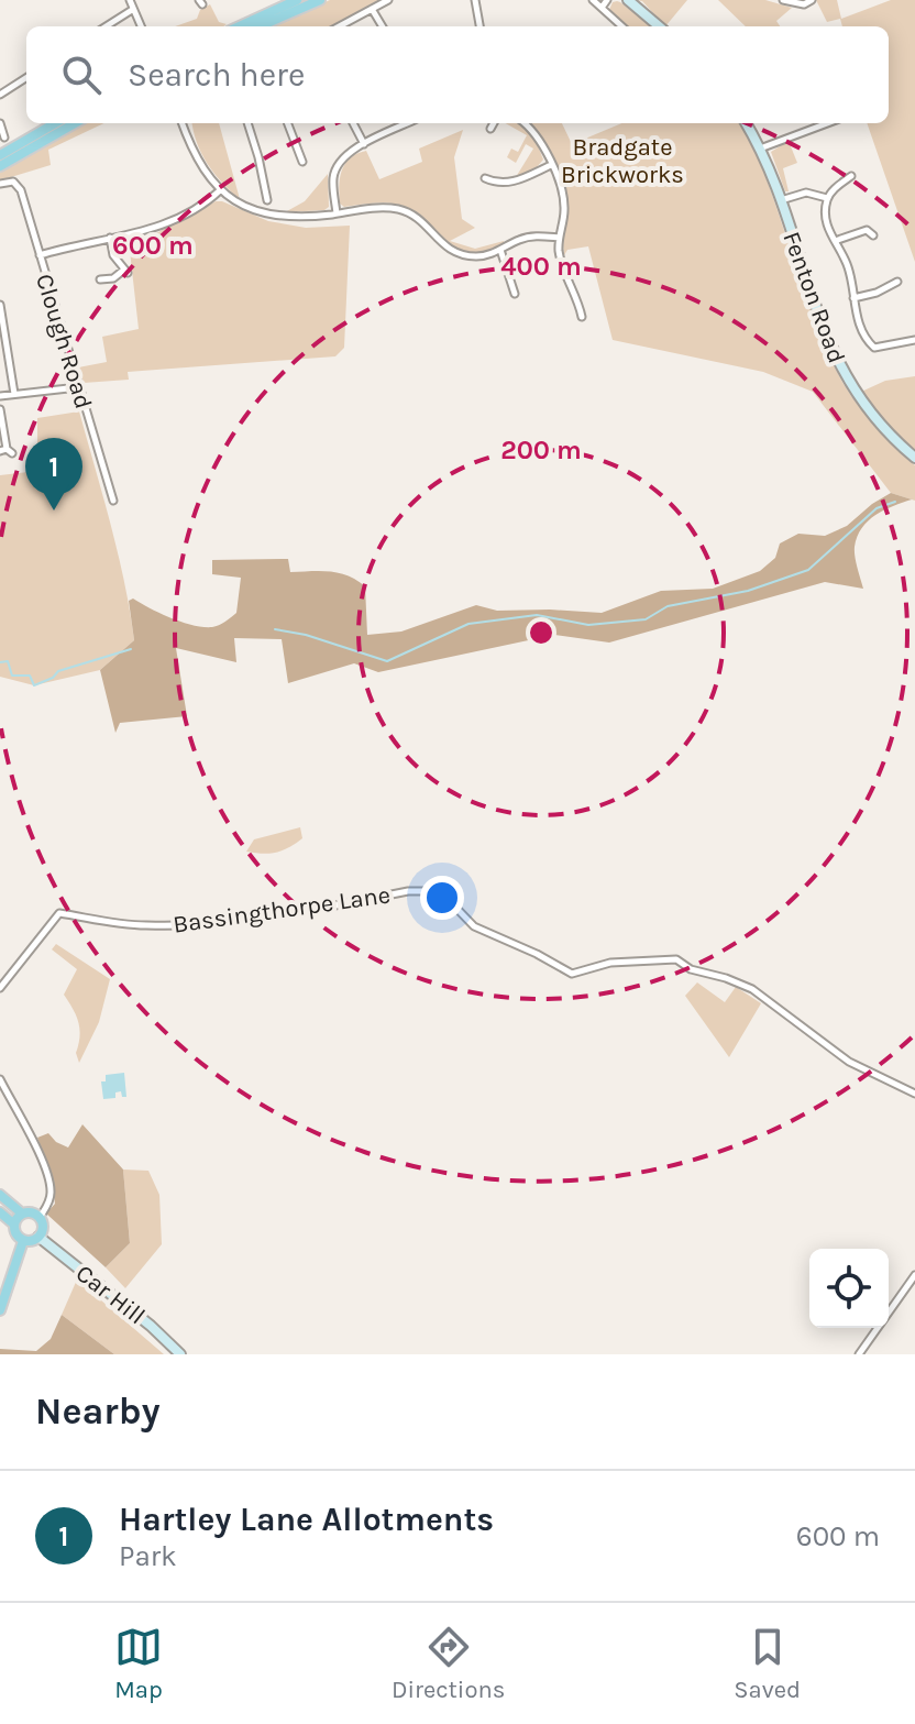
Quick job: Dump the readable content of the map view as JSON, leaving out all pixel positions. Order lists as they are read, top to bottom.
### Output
{
  "streets": {
    "street": [
      "Fenton Road",
      "Clough Road",
      "Bassingthorpe Lane",
      "Car Hill"
    ]
  },
  "parks": ["Bradgate Brickworks"],
  "page": {
    "search": "Search here",
    "pins": "1",
    "heading": "Nearby",
    "list": [
      {
        "mark": "1",
        "name": "Hartley Lane Allotments",
        "note": "Park",
        "value": "600 m"
      }
    ],
    "nav": ["Map", "Directions", "Saved"]
  },
  "rings": ["600 m", "400 m", "200 m"]
}
